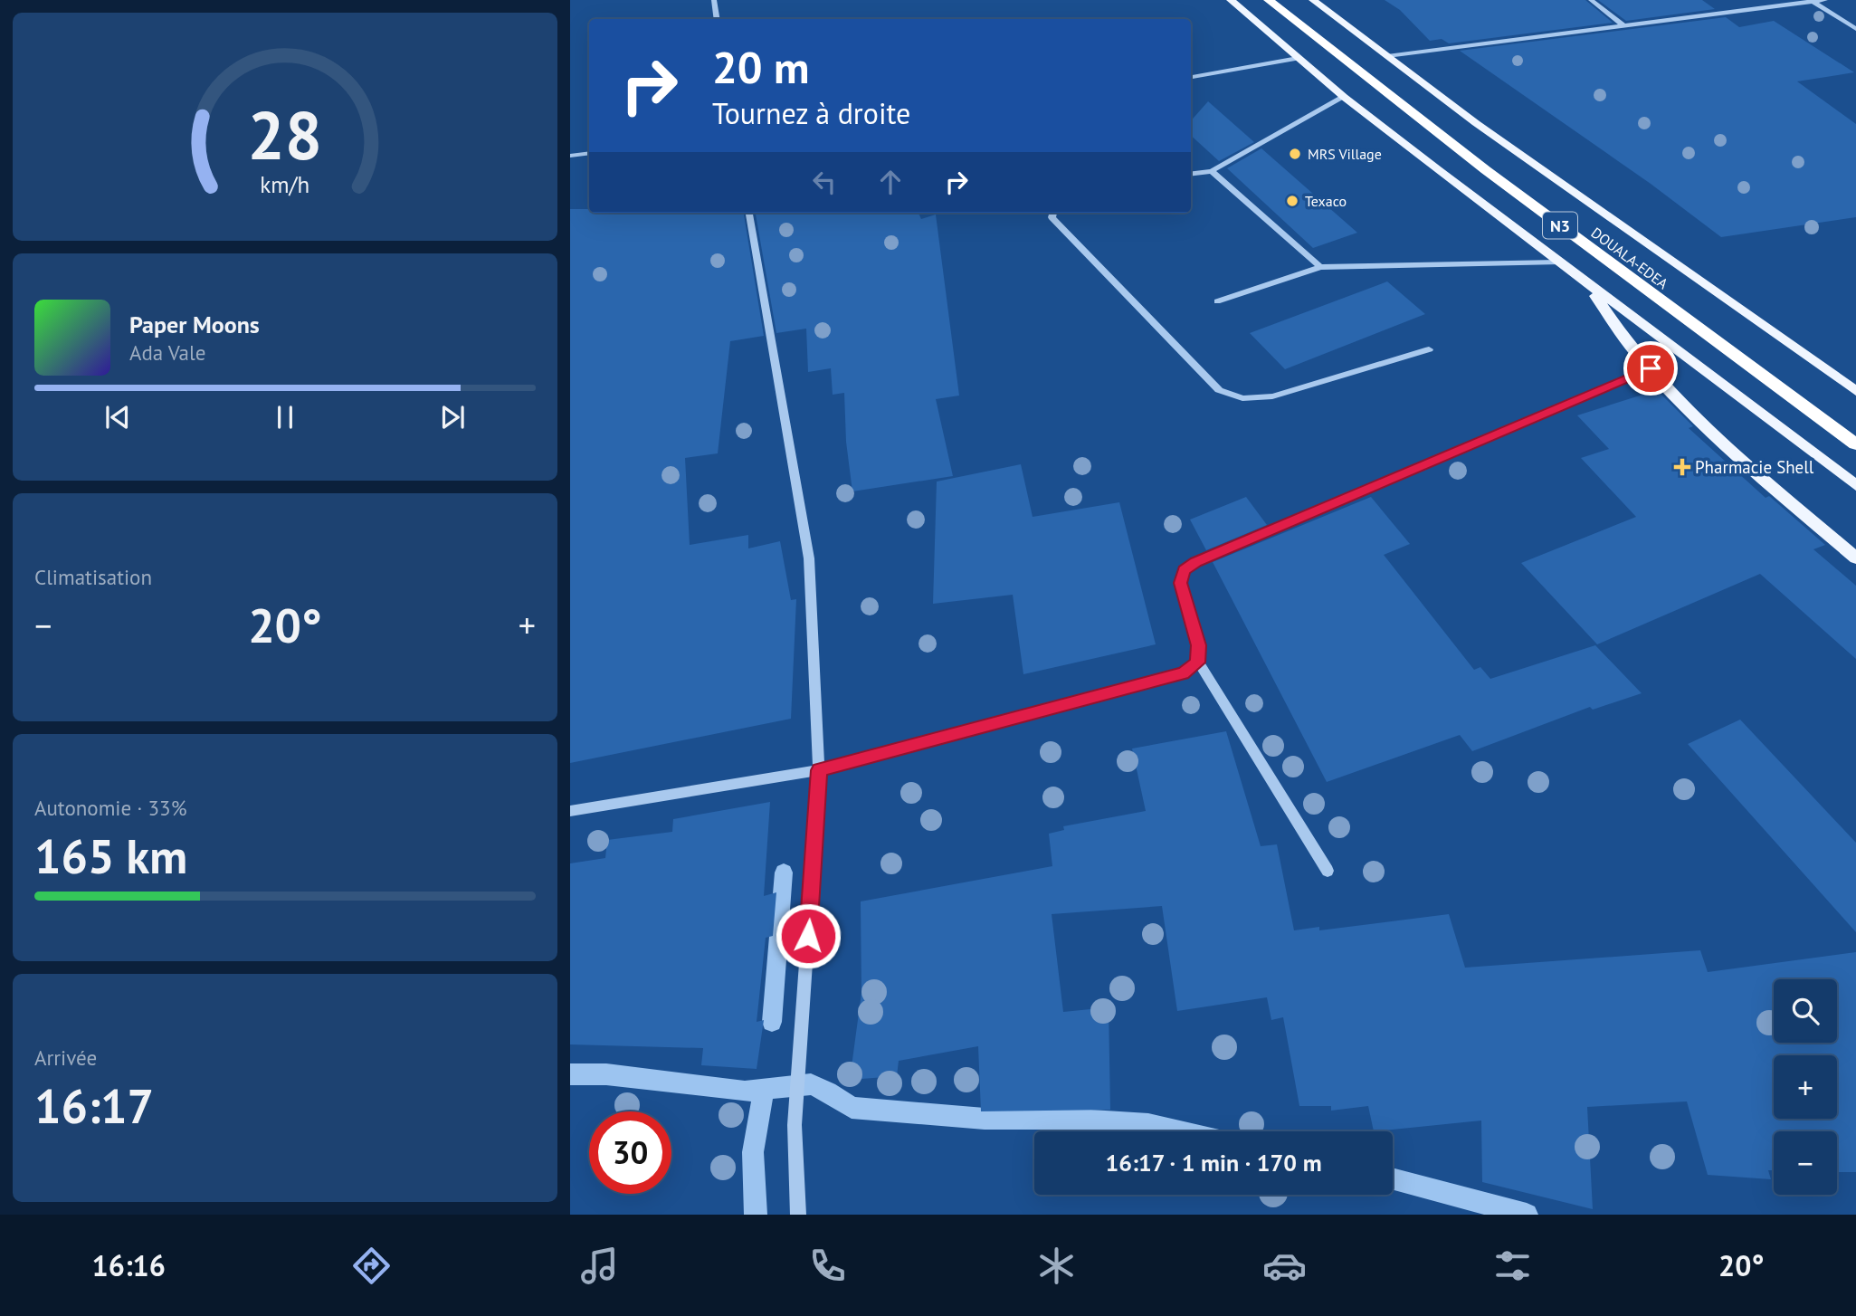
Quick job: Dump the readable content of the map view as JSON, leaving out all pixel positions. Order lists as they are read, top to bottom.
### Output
{
  "streets": {
    "highway": ["N3", "DOUALA-EDEA"]
  },
  "places": {
    "other": ["MRS Village", "Texaco"],
    "health": ["Pharmacie Shell"]
  },
  "page": {
    "turn": ["20 m", "Tournez à droite"],
    "song": ["Paper Moons", "Ada Vale"],
    "tile": [
      "Climatisation",
      ["Autonomie · 33%", "165 km"],
      ["Arrivée", "16:17"]
    ],
    "heat": ["−", "20°", "+"],
    "map_buttons": ["+", "−"],
    "limit": "30",
    "trip": "16:17 · 1 min · 170 m",
    "tabs": ["16:16", "20°"],
    "gauge": ["28", "km/h"]
  }
}
